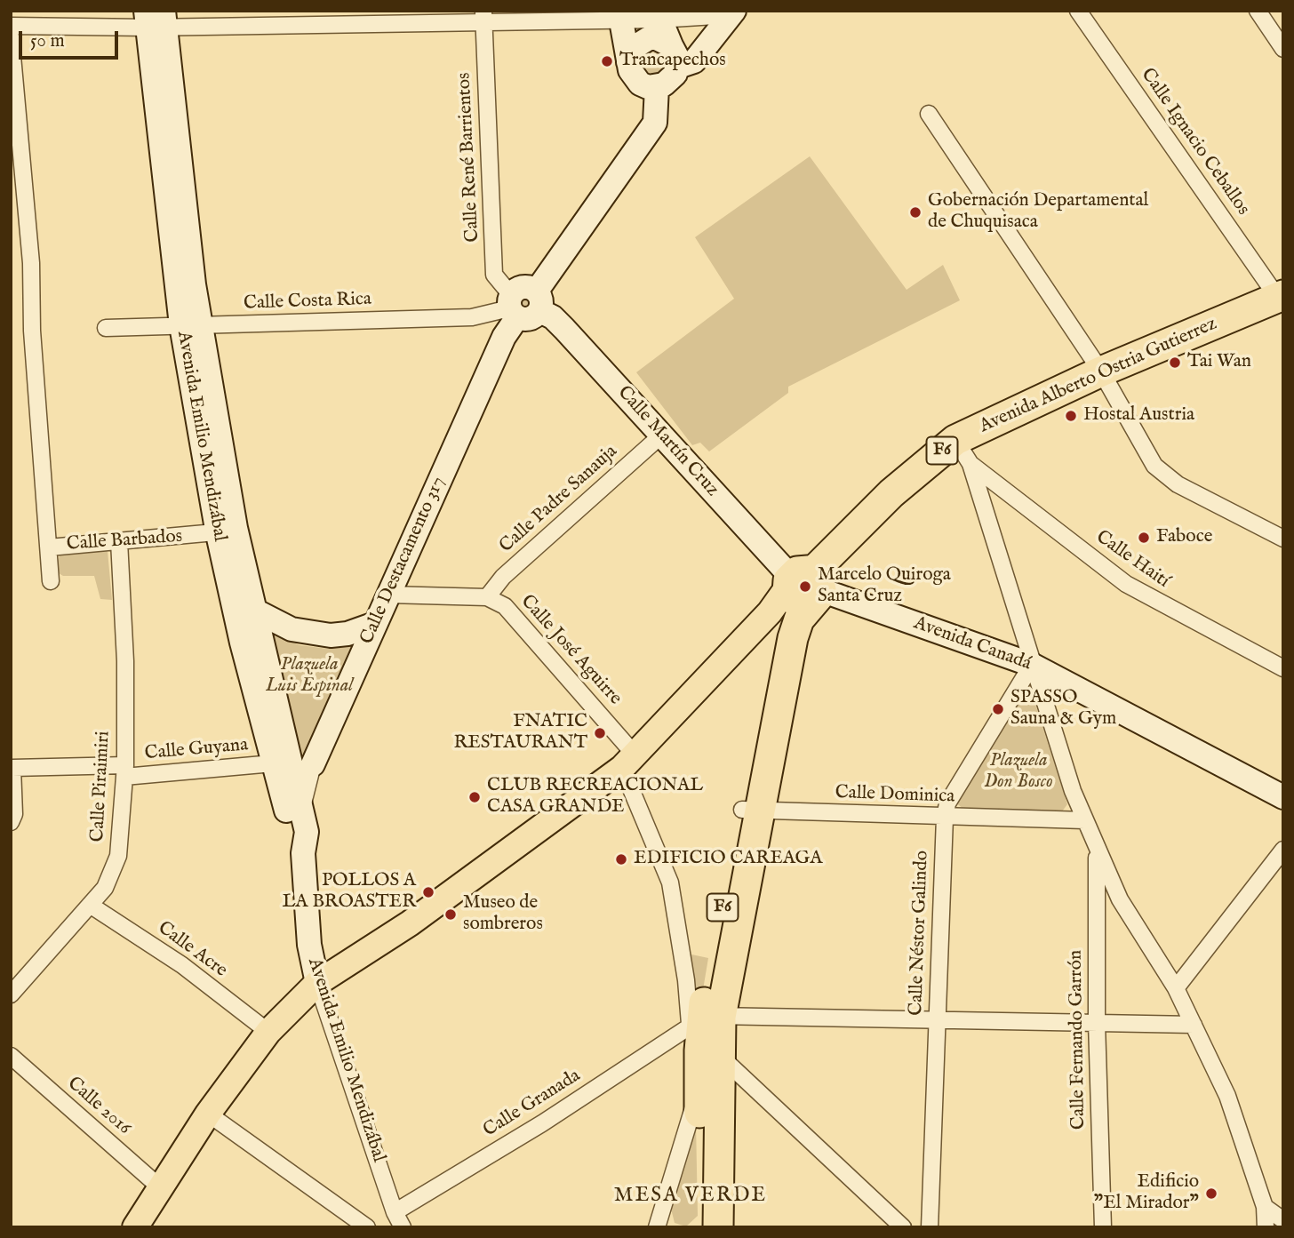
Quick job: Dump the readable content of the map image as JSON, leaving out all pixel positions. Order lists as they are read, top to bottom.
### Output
{
  "streets": {
    "highway": ["Avenida Alberto Ostria Gutierrez", "F6"],
    "main road": [
      "Avenida Emilio Mendizábal",
      "Calle Martín Cruz",
      "Calle Destacamento 317",
      "Avenida Canadá"
    ],
    "street": [
      "Calle Ignacio Ceballos",
      "Calle René Barrientos",
      "Calle Costa Rica",
      "Calle Padre Sanauja",
      "Calle Barbados",
      "Calle Haití",
      "Calle José Aguirre",
      "Calle Guyana",
      "Calle Piraimiri",
      "Calle Dominica",
      "Calle Néstor Galindo",
      "Calle Acre",
      "Calle Fernando Garrón",
      "Calle Granada",
      "Calle 2016"
    ]
  },
  "crossings": [
    ["Calle Ignacio Ceballos", "Avenida Alberto Ostria Gutierrez"],
    ["Calle René Barrientos", "Calle Costa Rica"],
    ["Calle René Barrientos", "Calle Destacamento 317"],
    ["Calle Costa Rica", "Avenida Emilio Mendizábal"],
    ["Calle Costa Rica", "Calle Destacamento 317"],
    ["Avenida Alberto Ostria Gutierrez", "Calle Martín Cruz"],
    ["Avenida Alberto Ostria Gutierrez", "F6"],
    ["Avenida Alberto Ostria Gutierrez", "Calle Haití"],
    ["Avenida Alberto Ostria Gutierrez", "Avenida Canadá"],
    ["Avenida Emilio Mendizábal", "Calle Barbados"],
    ["Avenida Emilio Mendizábal", "Calle Destacamento 317"],
    ["Avenida Emilio Mendizábal", "Calle Guyana"],
    ["Avenida Emilio Mendizábal", "Calle Granada"],
    ["Calle Martín Cruz", "F6"],
    ["Calle Martín Cruz", "Calle Padre Sanauja"],
    ["Calle Martín Cruz", "Avenida Canadá"],
    ["F6", "Avenida Canadá"],
    ["F6", "Calle José Aguirre"],
    ["F6", "Calle Dominica"],
    ["F6", "Calle Granada"],
    ["Calle Padre Sanauja", "Calle José Aguirre"],
    ["Calle Barbados", "Calle Piraimiri"],
    ["Avenida Canadá", "Calle Néstor Galindo"],
    ["Calle José Aguirre", "Calle Granada"],
    ["Calle Guyana", "Calle Piraimiri"],
    ["Calle Piraimiri", "Calle Acre"],
    ["Calle Dominica", "Calle Néstor Galindo"]
  ],
  "districts": ["MESA VERDE"],
  "parks": ["Plazuela Luis Espinal", "Plazuela Don Bosco"],
  "places": [
    "Trancapechos",
    "Gobernación Departamental de Chuquisaca",
    "Tai Wan",
    "Hostal Austria",
    "Faboce",
    "Marcelo Quiroga Santa Cruz",
    "SPASSO Sauna & Gym",
    "FNATIC RESTAURANT",
    "CLUB RECREACIONAL CASA GRANDE",
    "EDIFICIO CAREAGA",
    "POLLOS A LA BROASTER",
    "Museo de sombreros",
    "Edificio \"El Mirador\""
  ],
  "scale_bar": "50 m"
}
